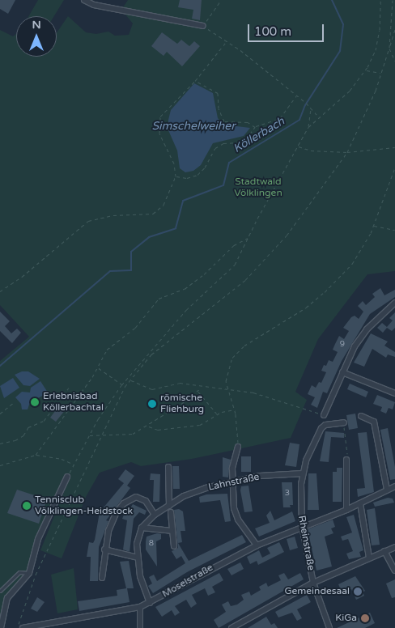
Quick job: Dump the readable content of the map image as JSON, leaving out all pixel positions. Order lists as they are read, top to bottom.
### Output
{
  "streets": {
    "street": ["Lahnstraße", "Rheinstraße", "Moselstraße"]
  },
  "crossings": [
    ["Lahnstraße", "Rheinstraße"],
    ["Lahnstraße", "Moselstraße"],
    ["Rheinstraße", "Moselstraße"]
  ],
  "water": ["Simschelweiher", "Köllerbach"],
  "parks": ["Stadtwald Völklingen"],
  "places": [
    "Erlebnisbad Köllerbachtal",
    "römische Fliehburg",
    "Tennisclub Völklingen-Heidstock",
    "Gemeindesaal",
    "KiGa"
  ],
  "house_numbers": ["9", "3", "8"],
  "scale_bar": "100 m",
  "north": "top"
}
